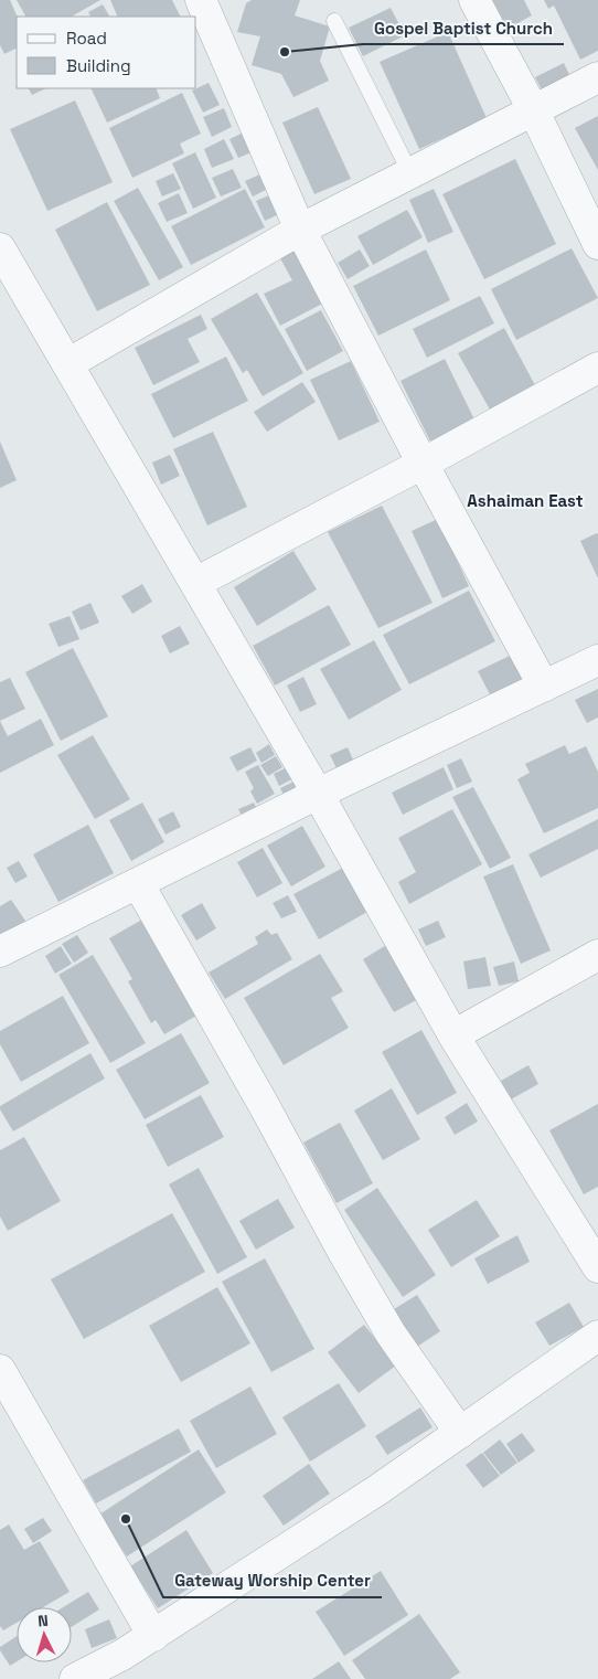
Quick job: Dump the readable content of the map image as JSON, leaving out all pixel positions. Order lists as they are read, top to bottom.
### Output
{
  "districts": ["Ashaiman East"],
  "places": ["Gospel Baptist Church", "Gateway Worship Center"],
  "legend": ["Road", "Building"],
  "north": "top"
}
